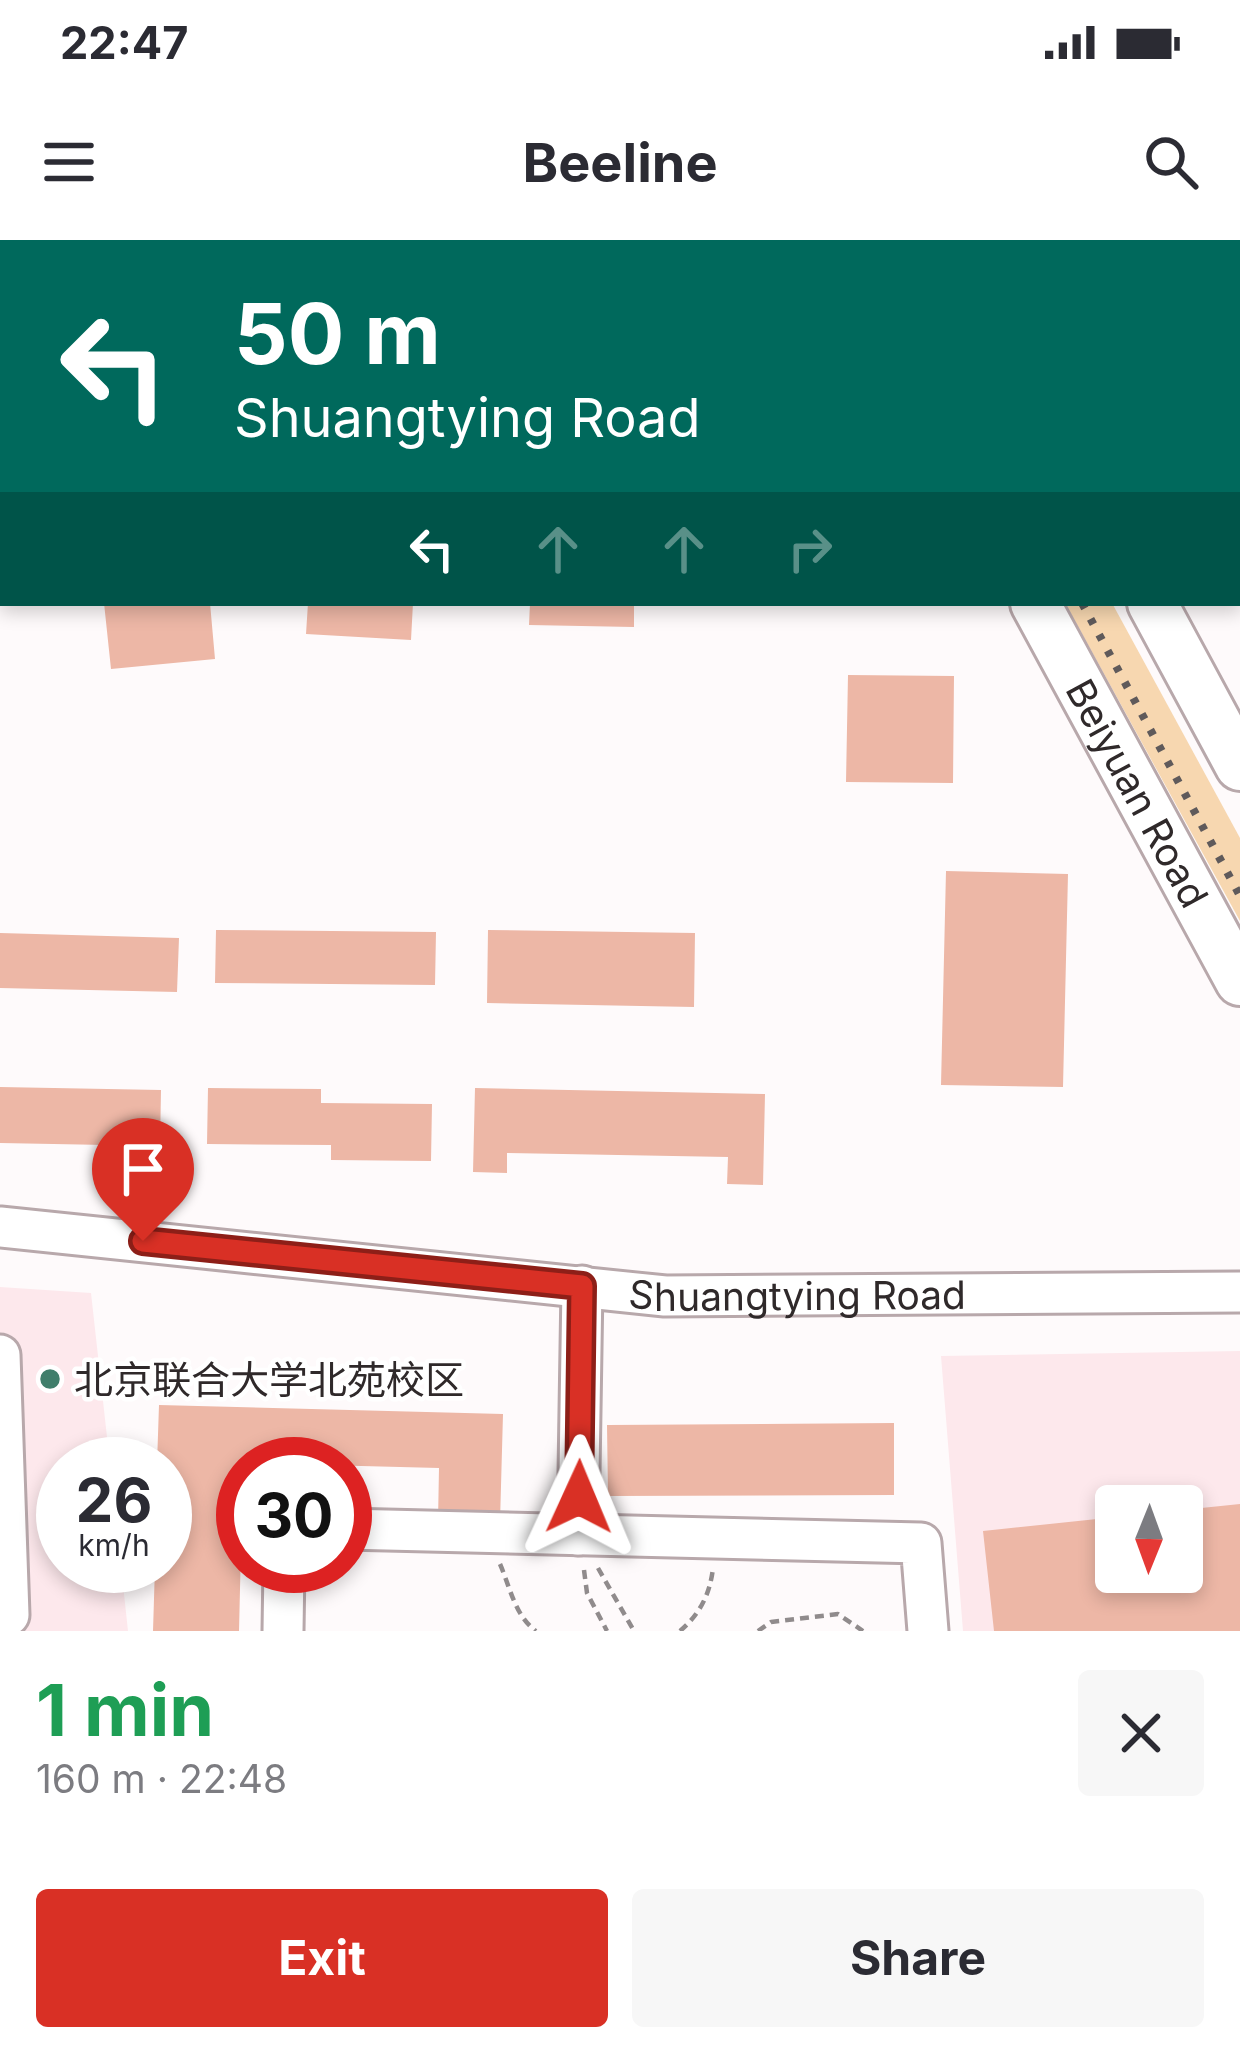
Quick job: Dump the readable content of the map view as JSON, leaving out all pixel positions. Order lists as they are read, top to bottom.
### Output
{
  "streets": {
    "main road": ["Beiyuan Road"],
    "street": ["Shuangtying Road"]
  },
  "places": ["北京联合大学北苑校区"],
  "north": "bottom",
  "page": {
    "status": "22:47",
    "header": "Beeline",
    "turn": ["50 m", "Shuangtying Road"],
    "speed": "26 km/h",
    "limit": "30",
    "heading": ["1 min", "160 m · 22:48"],
    "buttons": ["Exit", "Share"]
  }
}
